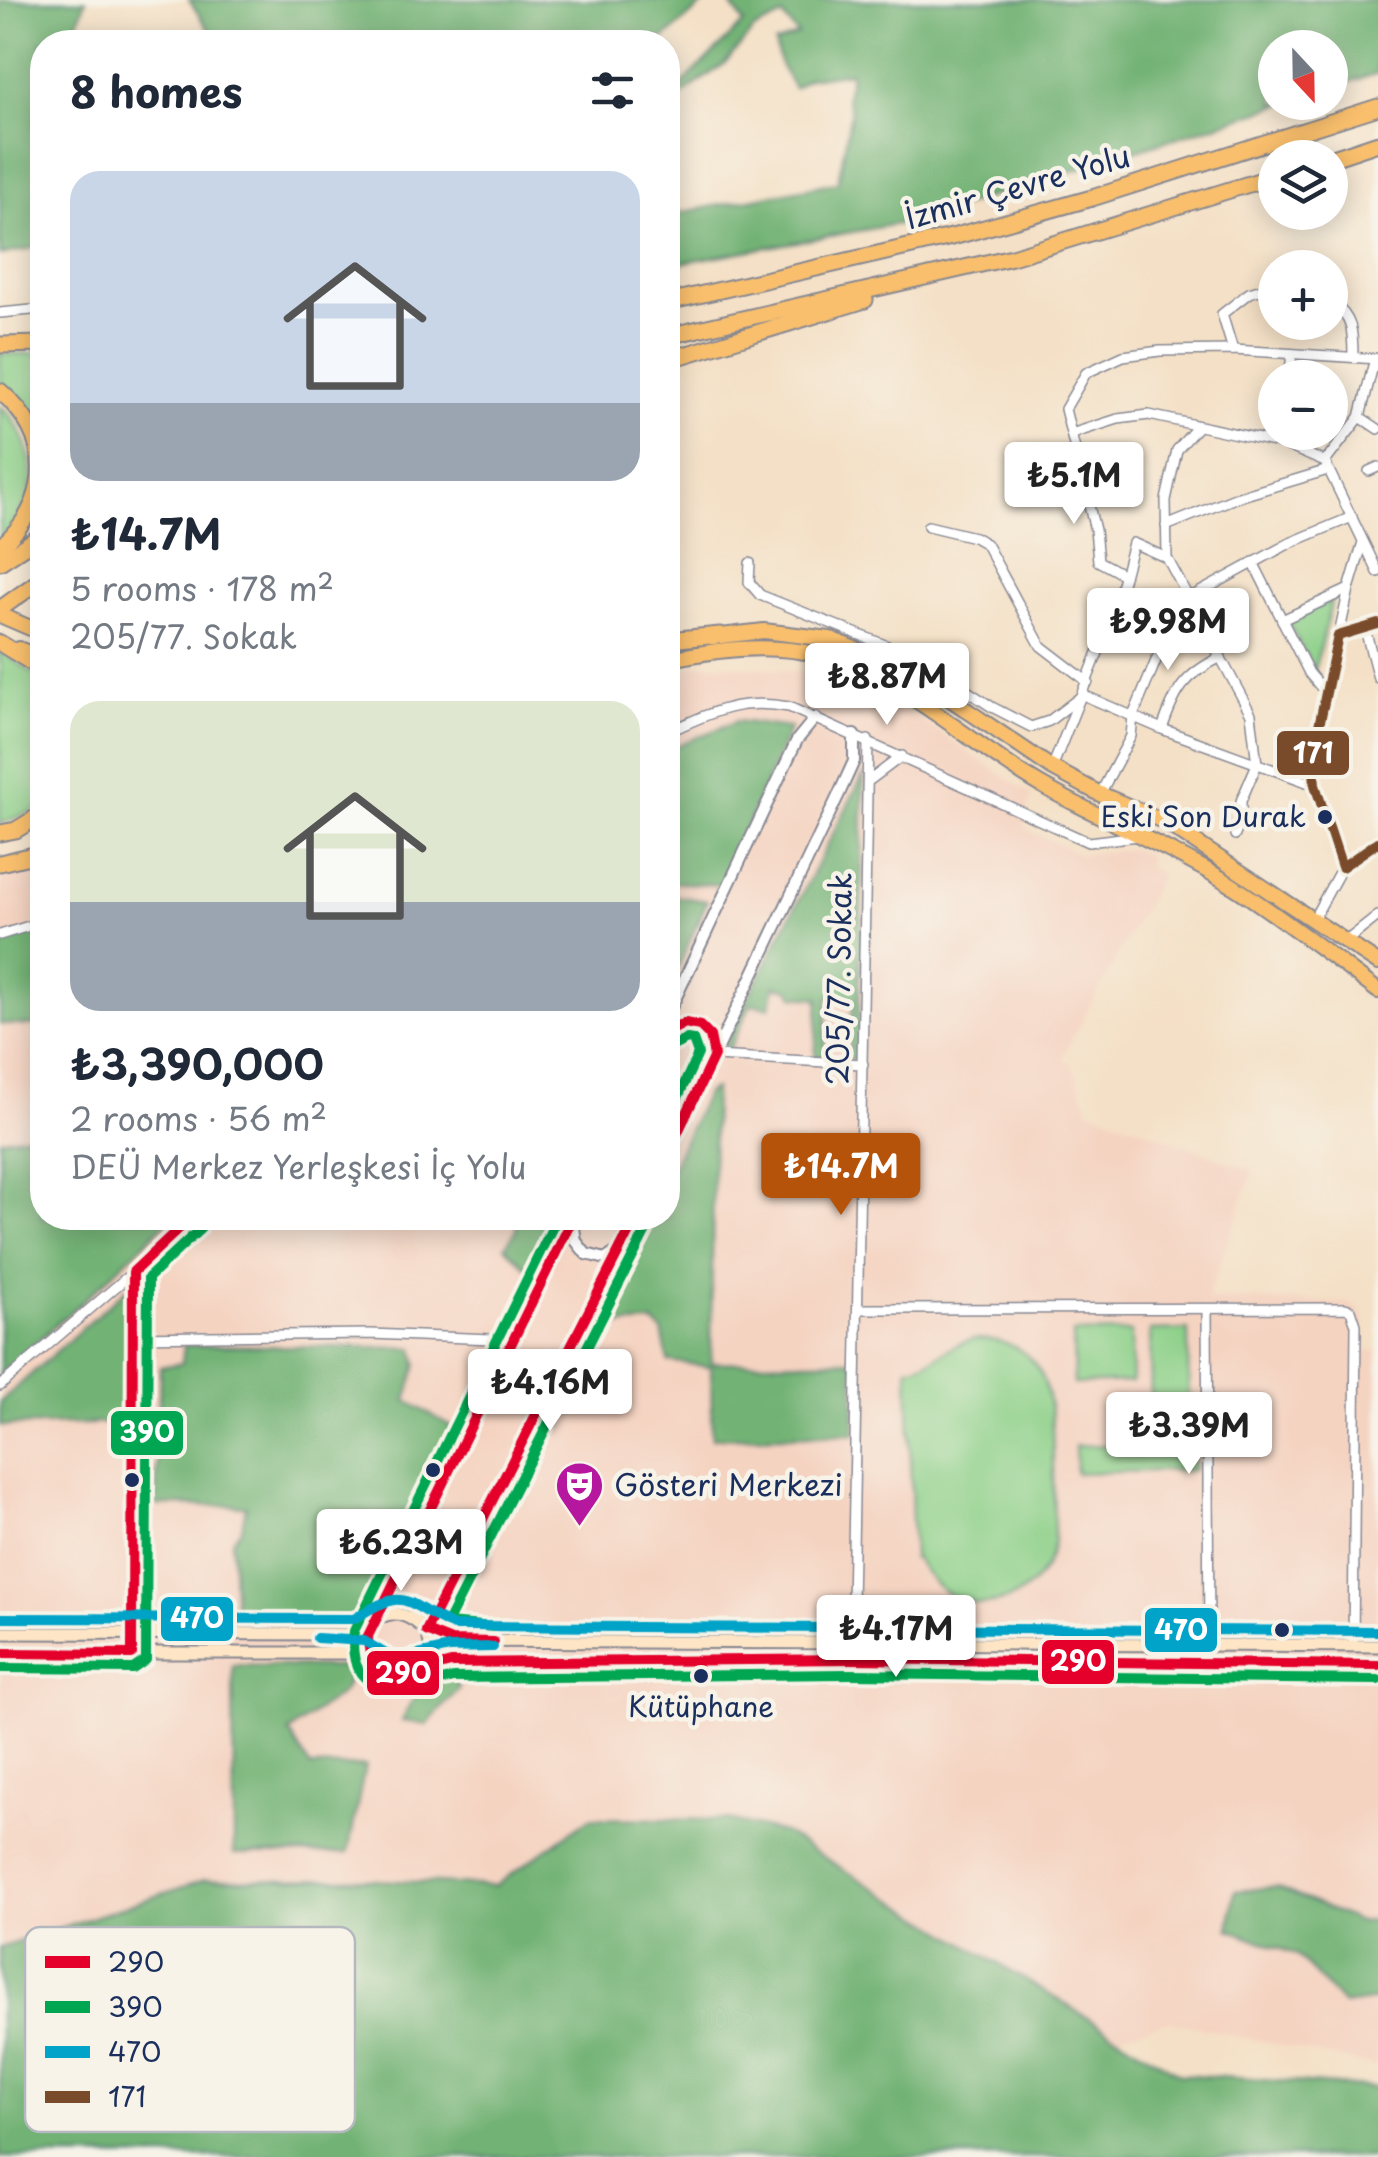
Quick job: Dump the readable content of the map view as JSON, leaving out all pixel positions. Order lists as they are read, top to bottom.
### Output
{
  "streets": {
    "highway": ["İzmir Çevre Yolu"],
    "street": ["205/77. Sokak"]
  },
  "places": {
    "other": ["Eski Son Durak", "Kütüphane"],
    "theatre": ["Gösteri Merkezi"]
  },
  "lines": [
    "transit line 171",
    "transit line 290",
    "transit line 390",
    "transit line 470"
  ],
  "legend": [
    "290",
    "390",
    "470",
    "171"
  ],
  "north": "bottom",
  "page": {
    "map_buttons": ["+", "−"],
    "heading": "8 homes",
    "list": [
      {
        "name": "₺14.7M",
        "note": "5 rooms · 178 m² · 205/77. Sokak"
      },
      {
        "name": "₺3,390,000",
        "note": "2 rooms · 56 m² · DEÜ Merkez Yerleşkesi İç Yolu"
      }
    ],
    "price": [
      "₺5.1M",
      "₺9.98M",
      "₺8.87M",
      "₺14.7M",
      "₺4.16M",
      "₺3.39M",
      "₺6.23M",
      "₺4.17M"
    ]
  }
}
